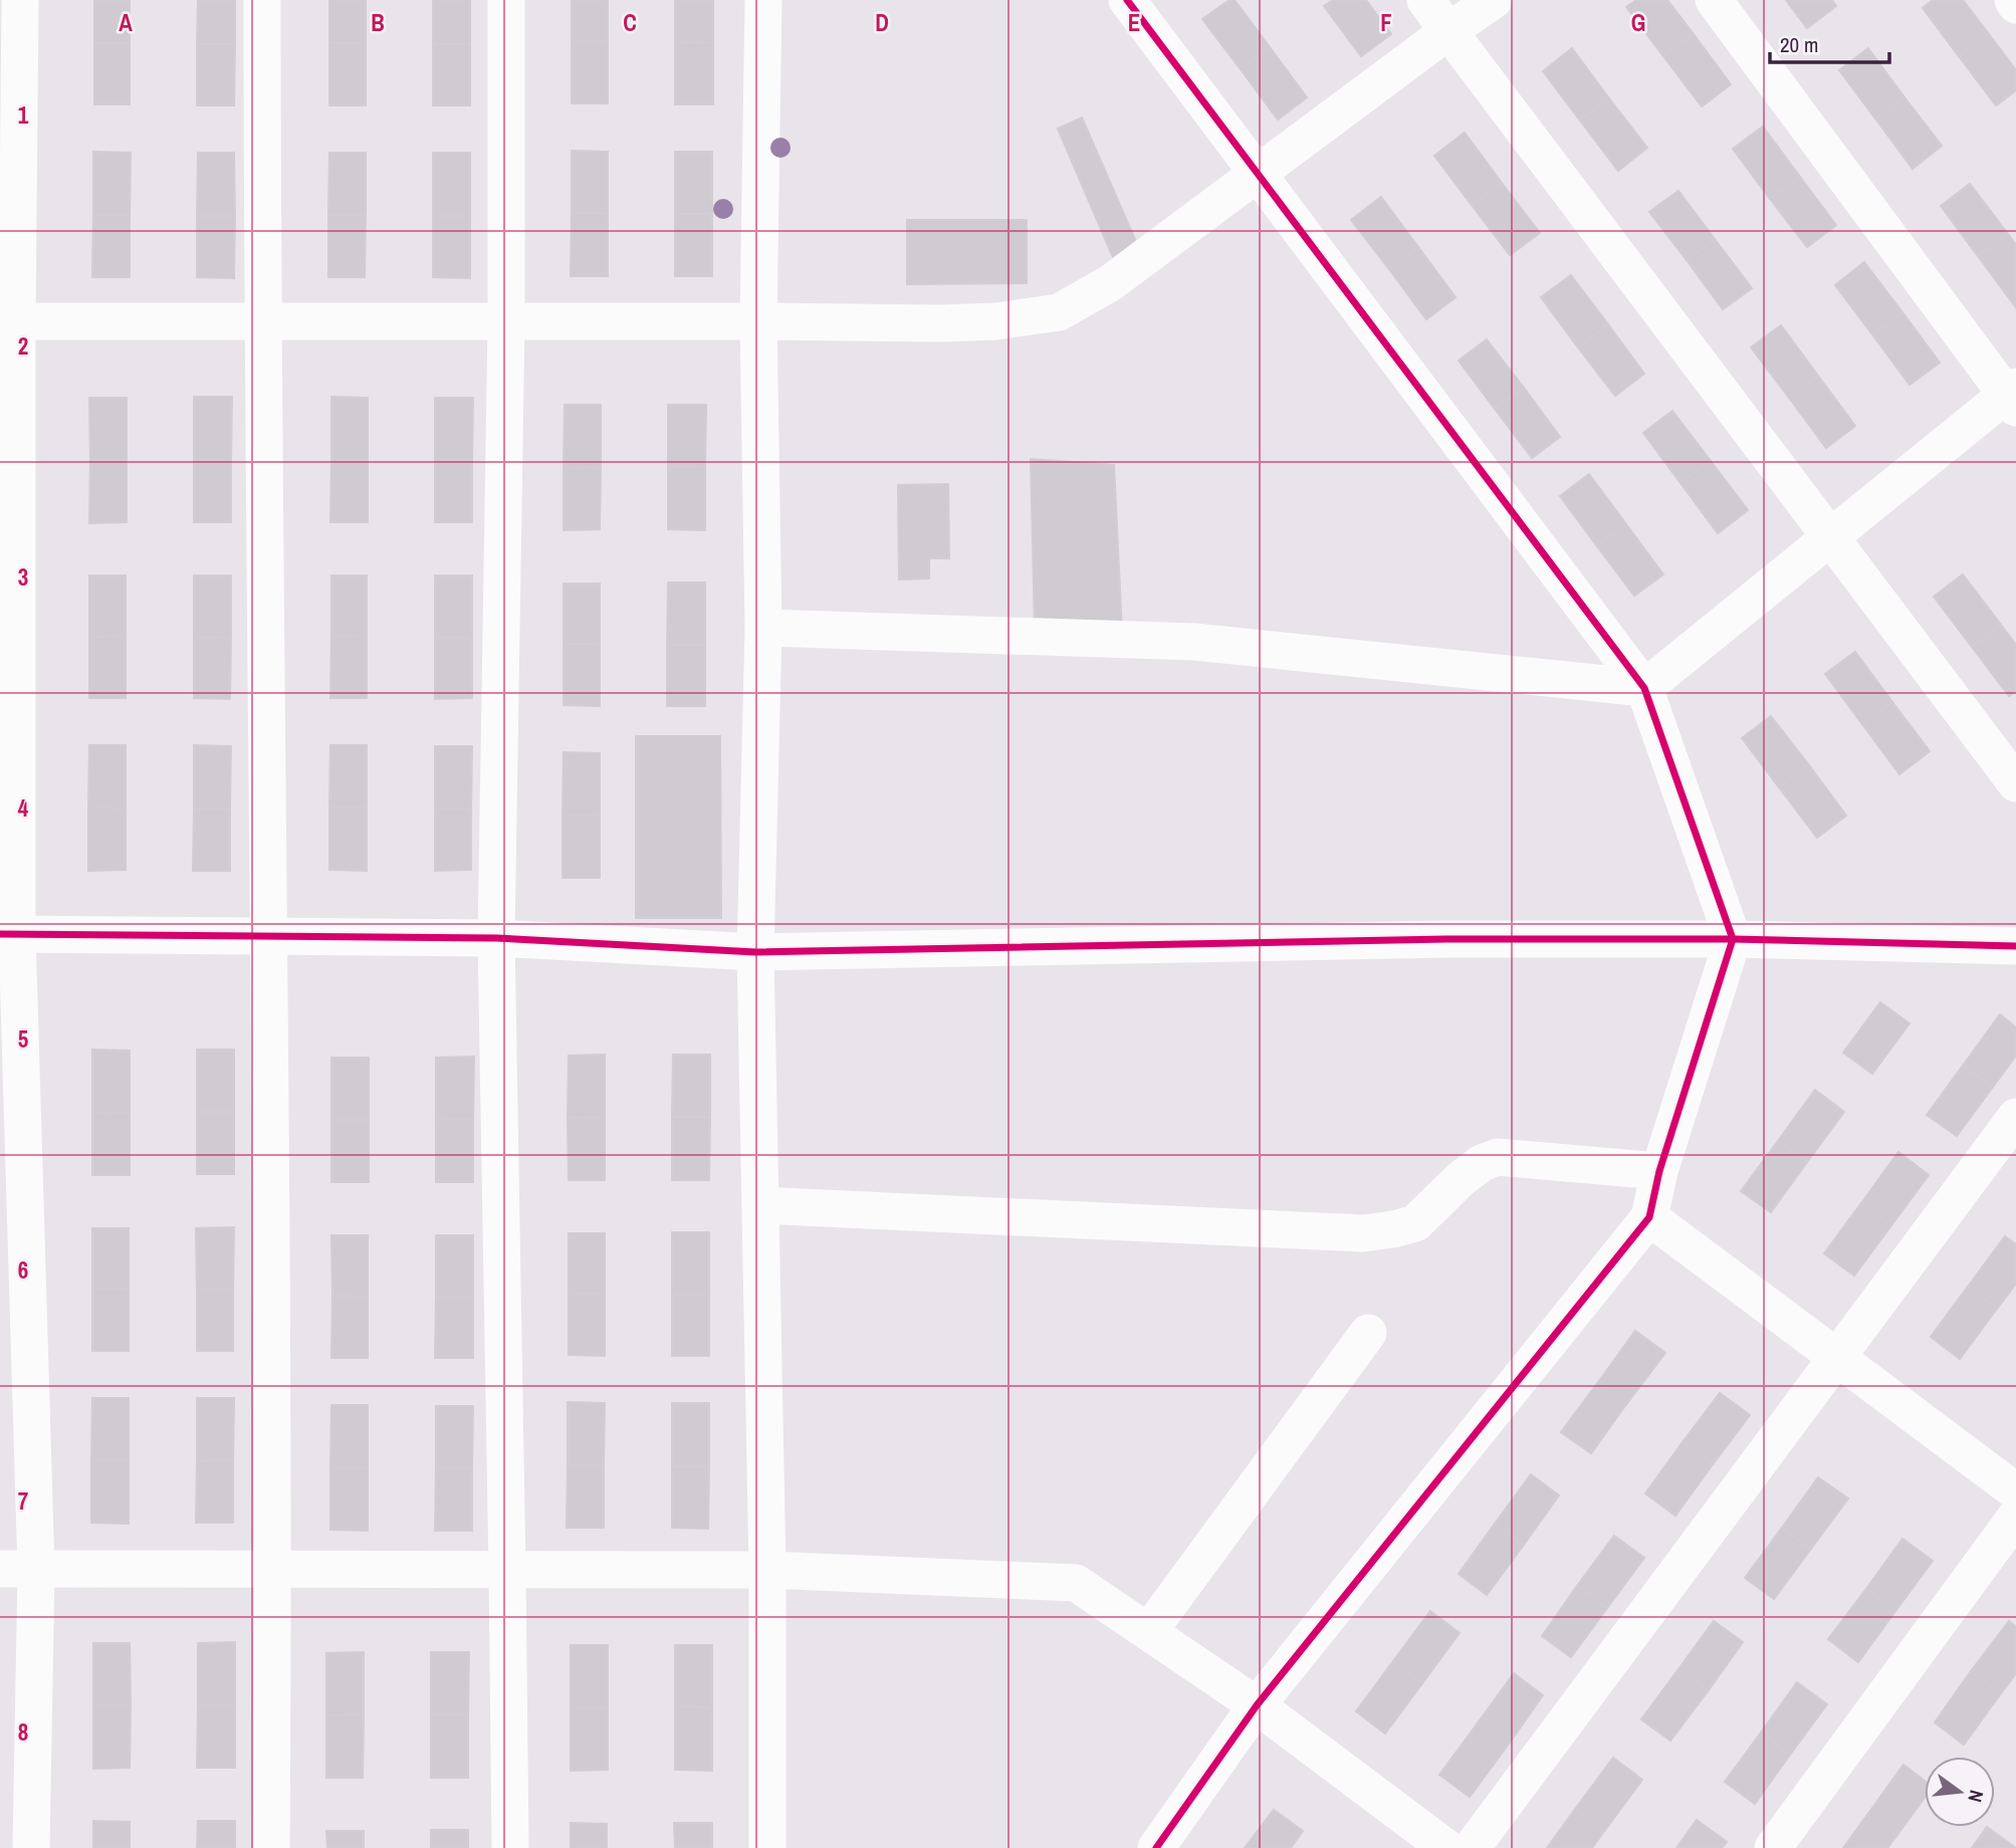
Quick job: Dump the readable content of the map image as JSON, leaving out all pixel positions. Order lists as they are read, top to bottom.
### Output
{
  "scale_bar": "20 m",
  "north": "right",
  "grid": {
    "columns": [
      "A",
      "B",
      "C",
      "D",
      "E",
      "F",
      "G"
    ],
    "rows": [
      "1",
      "2",
      "3",
      "4",
      "5",
      "6",
      "7",
      "8"
    ]
  }
}
